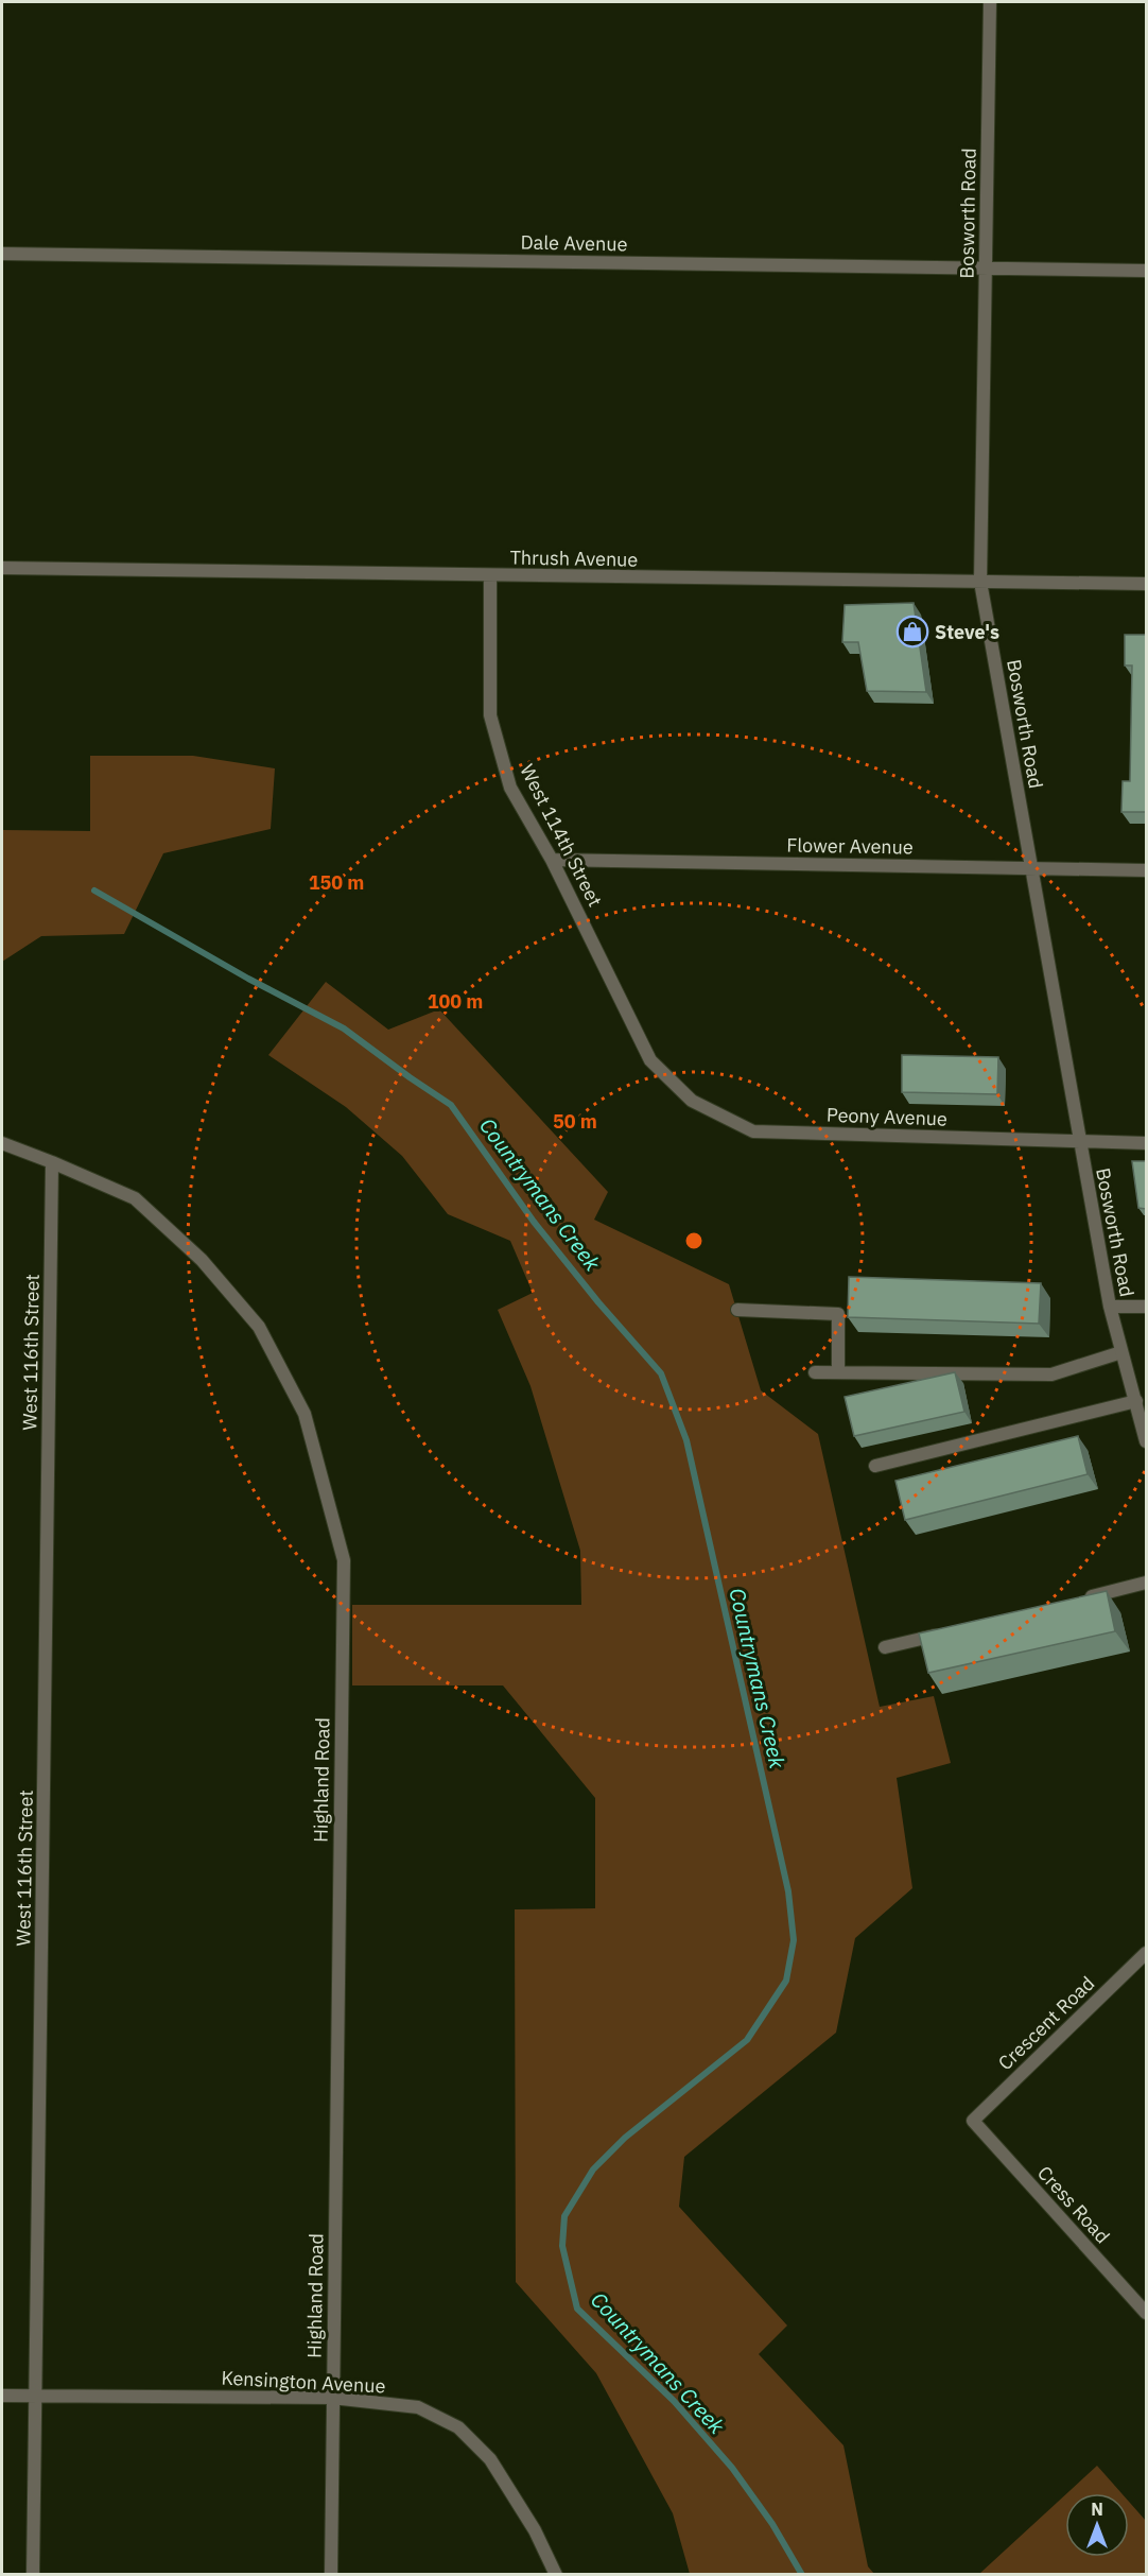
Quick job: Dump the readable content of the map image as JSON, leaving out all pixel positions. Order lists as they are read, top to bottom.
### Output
{
  "streets": {
    "street": [
      "Bosworth Road",
      "Dale Avenue",
      "Thrush Avenue",
      "West 114th Street",
      "Flower Avenue",
      "Peony Avenue",
      "West 116th Street",
      "Highland Road",
      "Crescent Road",
      "Cress Road",
      "Kensington Avenue"
    ]
  },
  "crossings": [
    ["Bosworth Road", "Dale Avenue"],
    ["Bosworth Road", "Thrush Avenue"],
    ["Bosworth Road", "Flower Avenue"],
    ["Bosworth Road", "Peony Avenue"],
    ["Thrush Avenue", "West 114th Street"],
    ["West 114th Street", "Flower Avenue"],
    ["West 114th Street", "Peony Avenue"],
    ["West 116th Street", "Highland Road"],
    ["West 116th Street", "Kensington Avenue"],
    ["Highland Road", "Kensington Avenue"],
    ["Crescent Road", "Cress Road"]
  ],
  "water": ["Countrymans Creek"],
  "places": {
    "shop": ["Steve's"]
  },
  "north": "top",
  "rings": ["150 m", "100 m", "50 m"]
}
